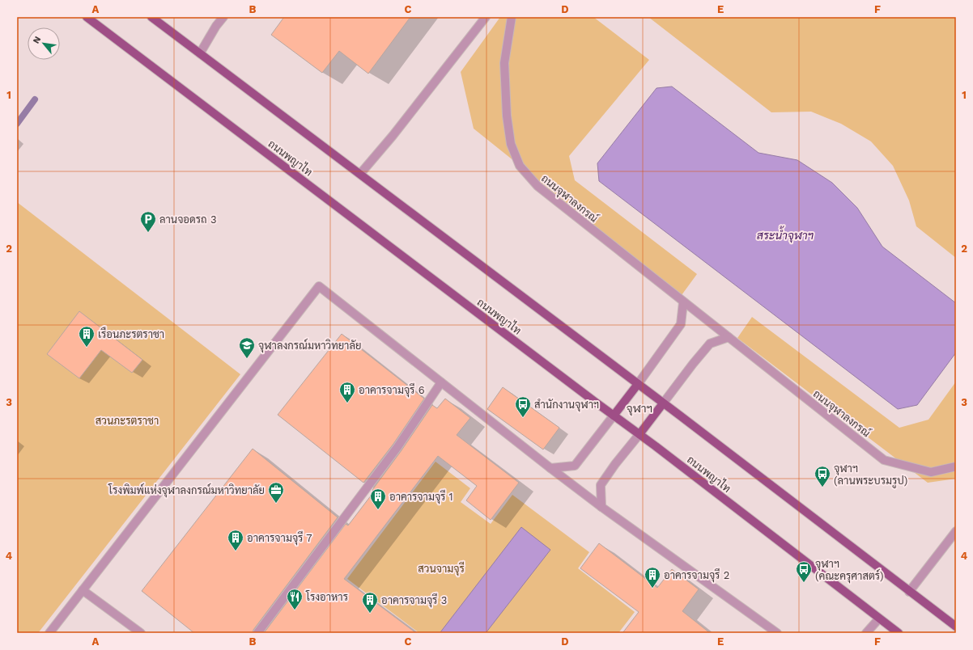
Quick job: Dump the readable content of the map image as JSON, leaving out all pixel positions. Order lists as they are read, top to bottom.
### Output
{
  "streets": {
    "main road": ["ถนนพญาไท"],
    "street": ["ถนนจุฬาลงกรณ์"]
  },
  "districts": ["จุฬาฯ"],
  "water": ["สระน้ำจุฬาฯ"],
  "parks": ["สวนภะรตราชา", "สวนจามจุรี"],
  "places": {
    "parking": ["ลานจอดรถ 3"],
    "building": [
      "เรือนภะรตราชา",
      "อาคารจามจุรี 6",
      "อาคารจามจุรี 1",
      "อาคารจามจุรี 7",
      "อาคารจามจุรี 2",
      "อาคารจามจุรี 3"
    ],
    "school or university": ["จุฬาลงกรณ์มหาวิทยาลัย"],
    "bus stop": ["สำนักงานจุฬาฯ", "จุฬาฯ (ลานพระบรมรูป)", "จุฬาฯ (คณะครุศาสตร์)"],
    "office": ["โรงพิมพ์แห่งจุฬาลงกรณ์มหาวิทยาลัย"],
    "restaurant": ["โรงอาหาร"]
  },
  "north": "top left",
  "grid": {
    "columns": [
      "A",
      "B",
      "C",
      "D",
      "E",
      "F"
    ],
    "rows": [
      "1",
      "2",
      "3",
      "4"
    ]
  }
}
